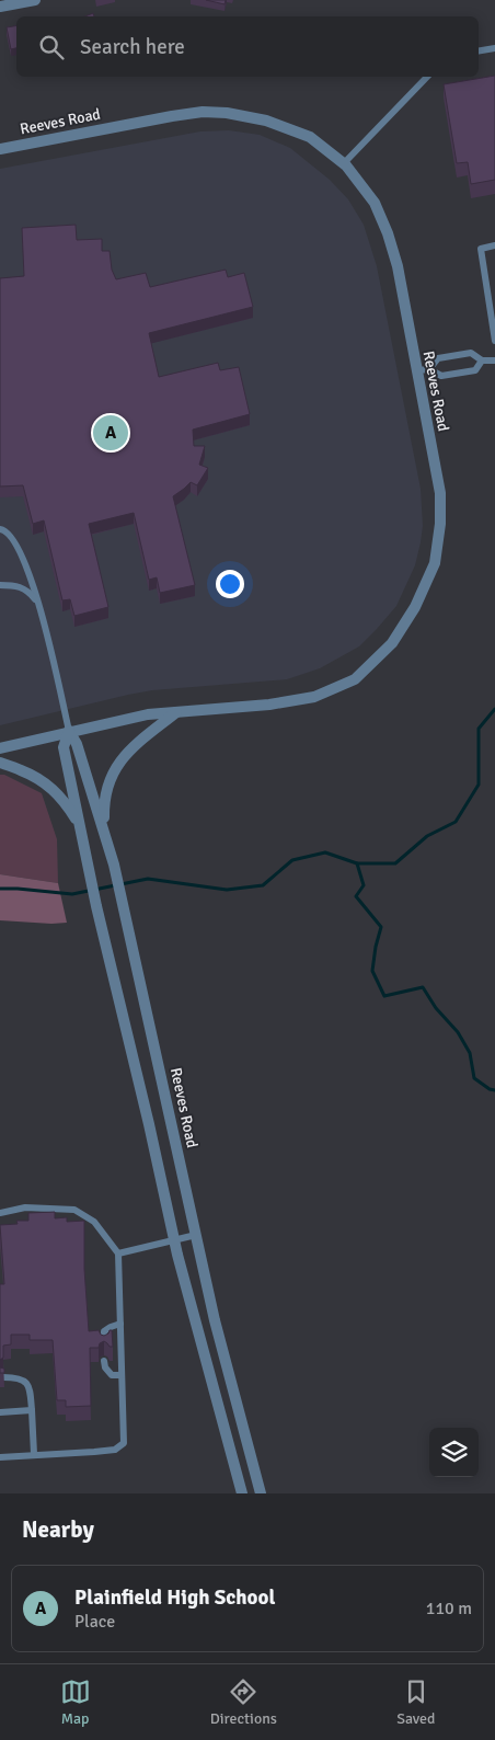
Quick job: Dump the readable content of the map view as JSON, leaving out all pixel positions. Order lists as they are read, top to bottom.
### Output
{
  "streets": {
    "street": ["Reeves Road"]
  },
  "page": {
    "search": "Search here",
    "pins": "A",
    "heading": "Nearby",
    "list": [
      {
        "mark": "A",
        "name": "Plainfield High School",
        "note": "Place",
        "value": "110 m"
      }
    ],
    "nav": ["Map", "Directions", "Saved"]
  }
}
